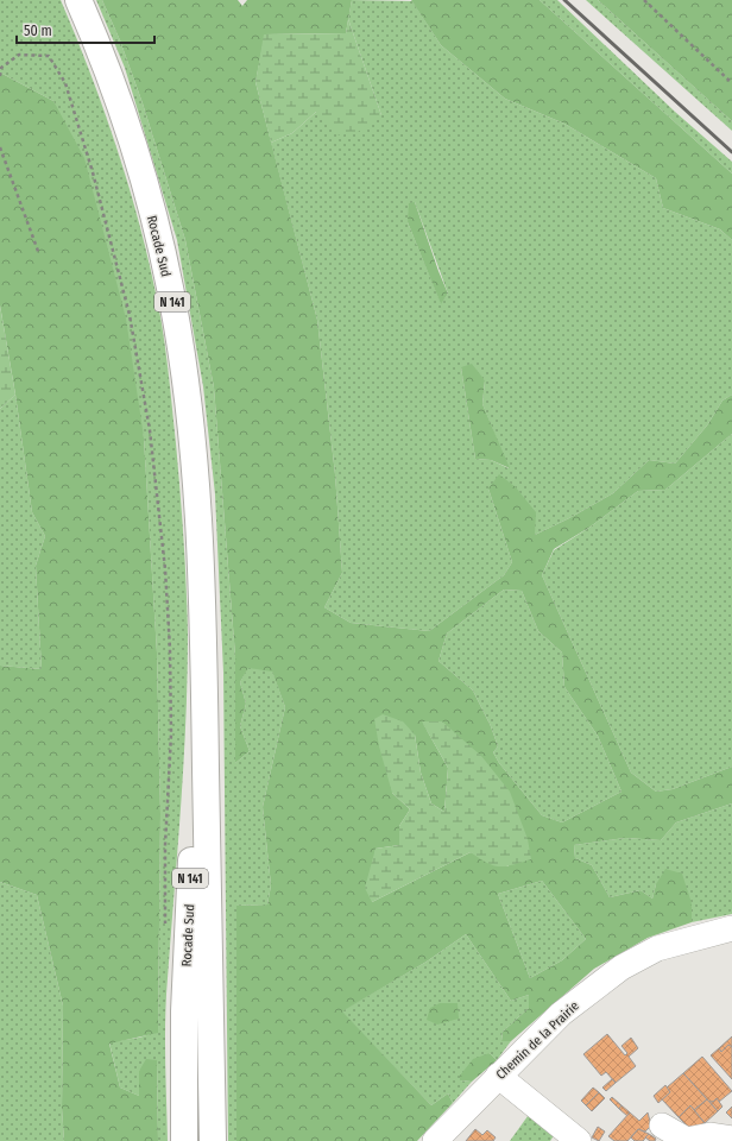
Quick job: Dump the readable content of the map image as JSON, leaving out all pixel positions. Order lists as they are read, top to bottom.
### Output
{
  "streets": {
    "highway": ["Rocade Sud", "N 141"],
    "street": ["Chemin de la Prairie"]
  },
  "scale_bar": "50 m"
}
